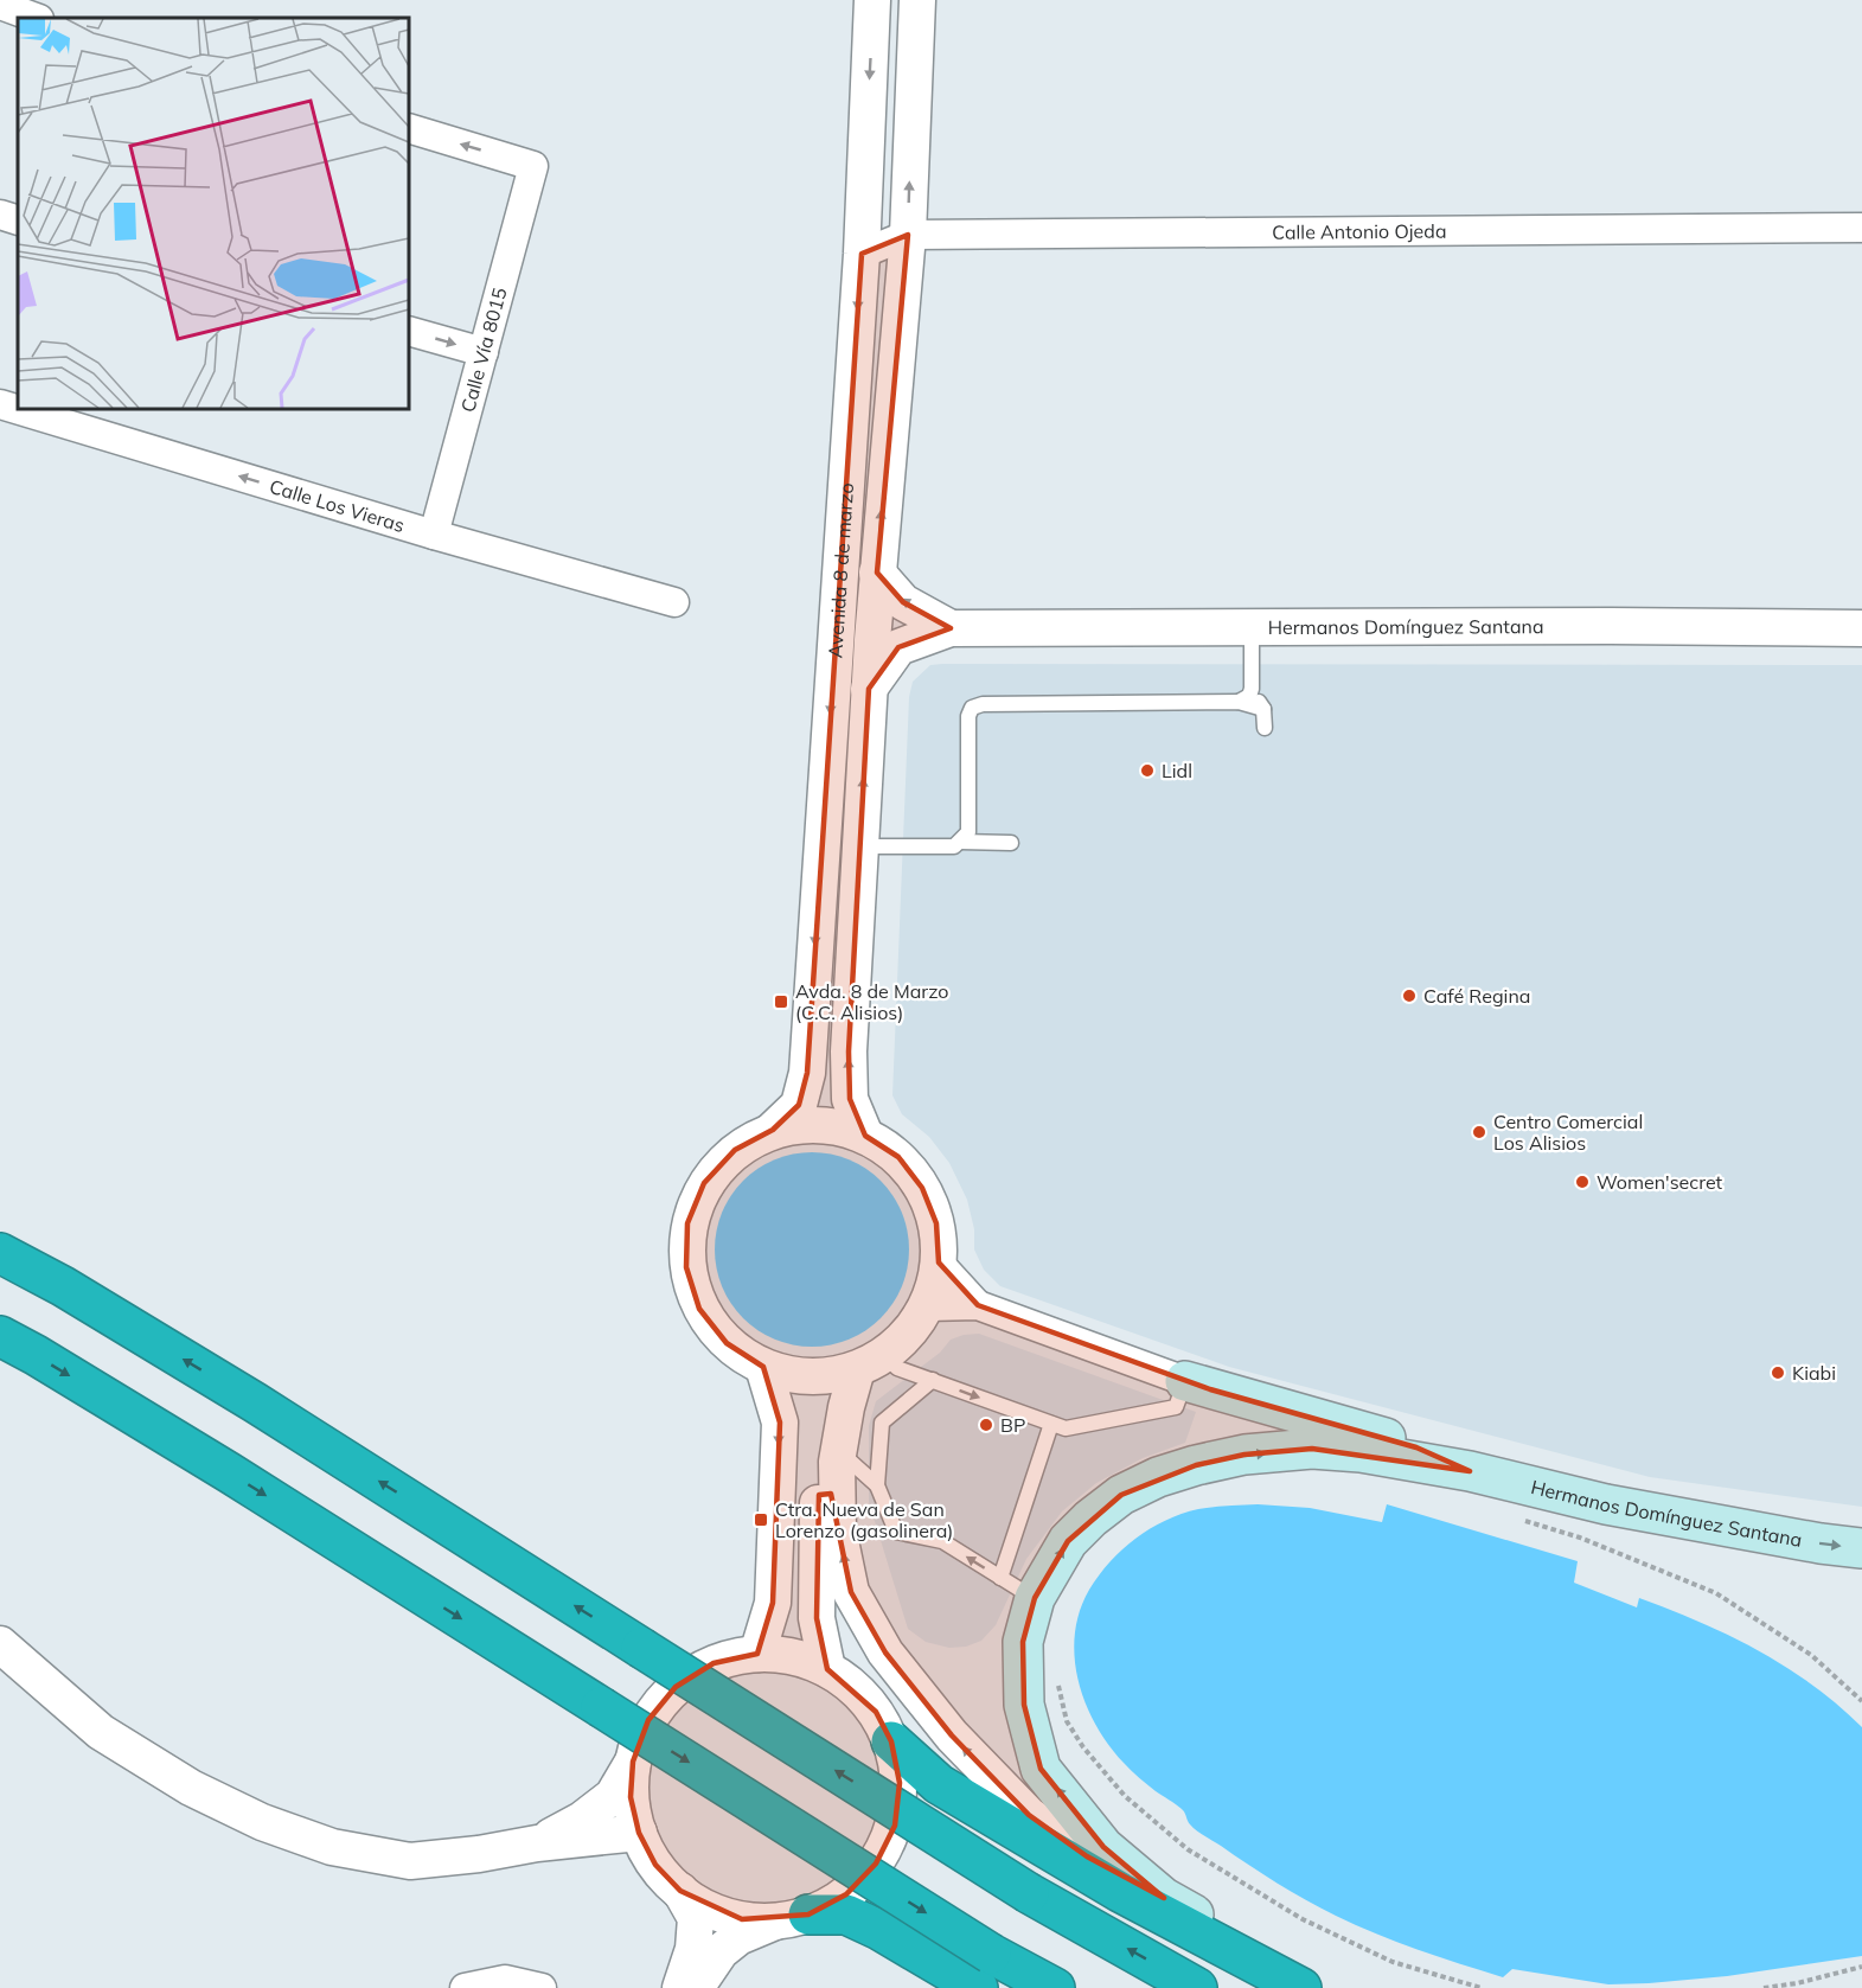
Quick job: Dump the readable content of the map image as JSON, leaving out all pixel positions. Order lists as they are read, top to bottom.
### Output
{
  "streets": {
    "main road": ["Hermanos Domínguez Santana"],
    "street": [
      "Calle Antonio Ojeda",
      "Calle Vía 8015",
      "Calle Los Vieras",
      "Avenida 8 de marzo"
    ]
  },
  "crossings": [
    ["Calle Antonio Ojeda", "Avenida 8 de marzo"],
    ["Calle Vía 8015", "Calle Los Vieras"],
    ["Avenida 8 de marzo", "Hermanos Domínguez Santana"]
  ],
  "one_way": ["Calle Los Vieras"],
  "places": {
    "other": [
      "Lidl",
      "Café Regina",
      "Centro Comercial Los Alisios",
      "Women'secret",
      "Kiabi",
      "BP"
    ],
    "transit": ["Avda. 8 de Marzo (C.C. Alisios)", "Ctra. Nueva de San Lorenzo (gasolinera)"]
  }
}
